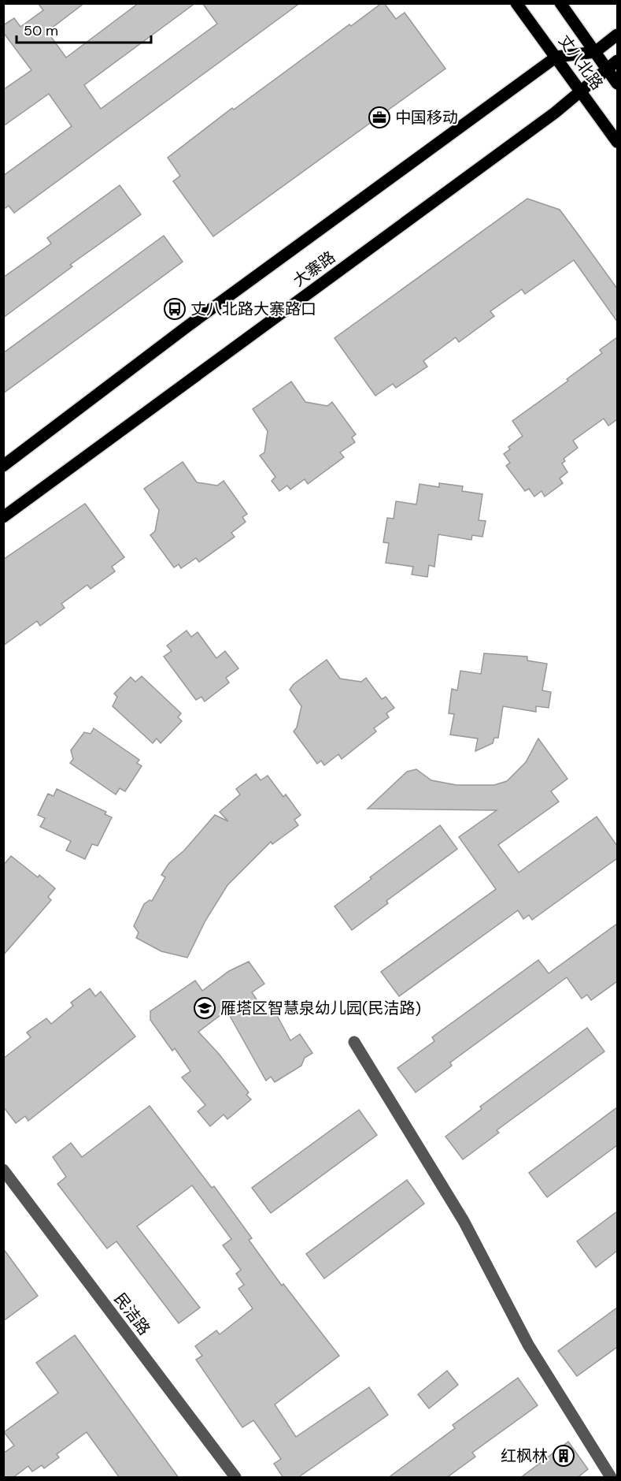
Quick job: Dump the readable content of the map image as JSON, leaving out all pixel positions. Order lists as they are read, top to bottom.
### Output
{
  "streets": {
    "main road": ["丈八北路", "大寨路"],
    "street": ["民洁路"]
  },
  "crossings": [
    ["丈八北路", "大寨路"]
  ],
  "places": {
    "office": ["中国移动"],
    "bus stop": ["丈八北路大寨路口"],
    "school or university": ["雁塔区智慧泉幼儿园(民洁路)"],
    "building": ["红枫林"]
  },
  "scale_bar": "50 m"
}
